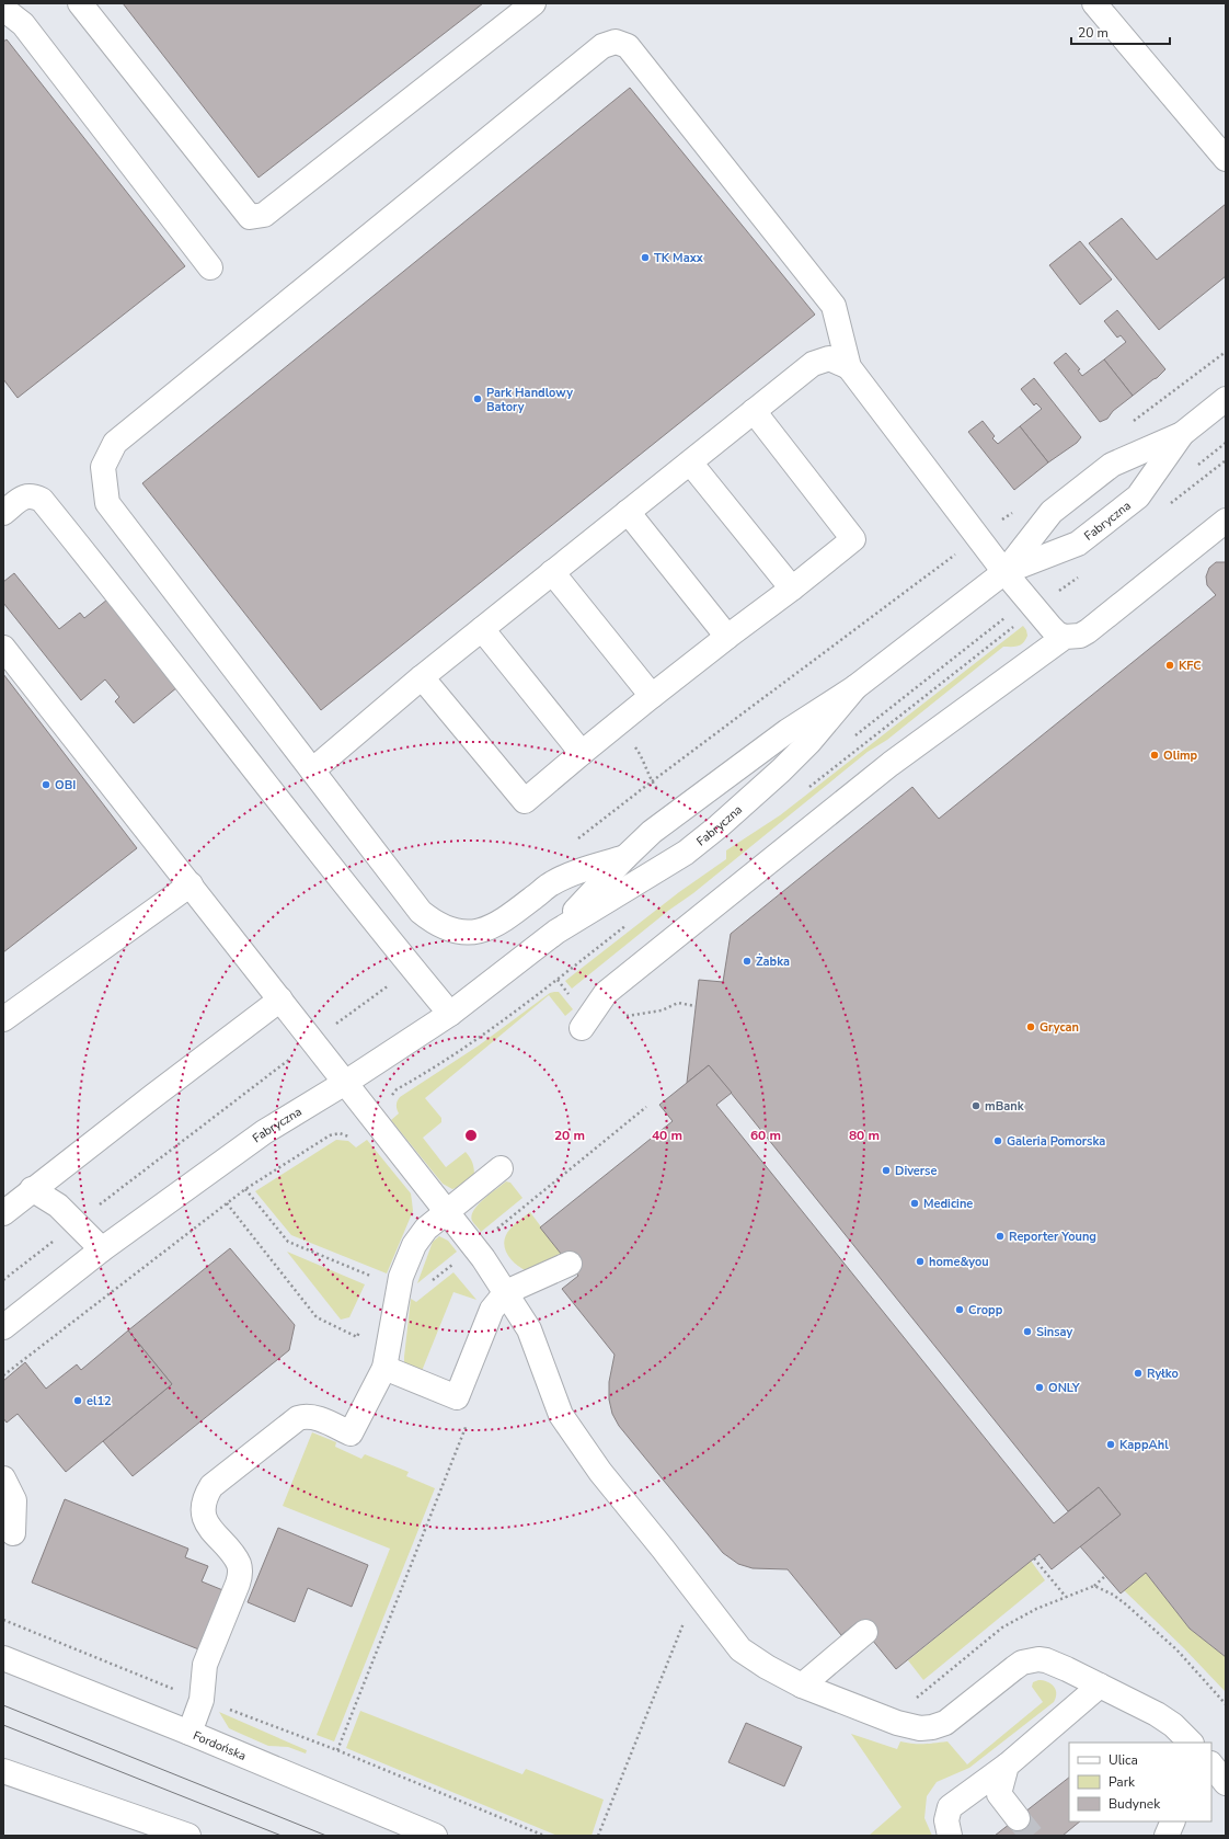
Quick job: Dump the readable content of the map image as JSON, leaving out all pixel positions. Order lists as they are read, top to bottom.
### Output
{
  "streets": {
    "street": ["Fabryczna", "Fordońska"]
  },
  "places": [
    "TK Maxx",
    "Park Handlowy Batory",
    "KFC",
    "Olimp",
    "OBI",
    "Żabka",
    "Grycan",
    "mBank",
    "Galeria Pomorska",
    "Diverse",
    "Medicine",
    "Reporter Young",
    "home&you",
    "Cropp",
    "Sinsay",
    "Ryłko",
    "ONLY",
    "el12",
    "KappAhl"
  ],
  "legend": ["Ulica", "Park", "Budynek"],
  "scale_bar": "20 m",
  "rings": [
    "20 m",
    "40 m",
    "60 m",
    "80 m"
  ]
}
